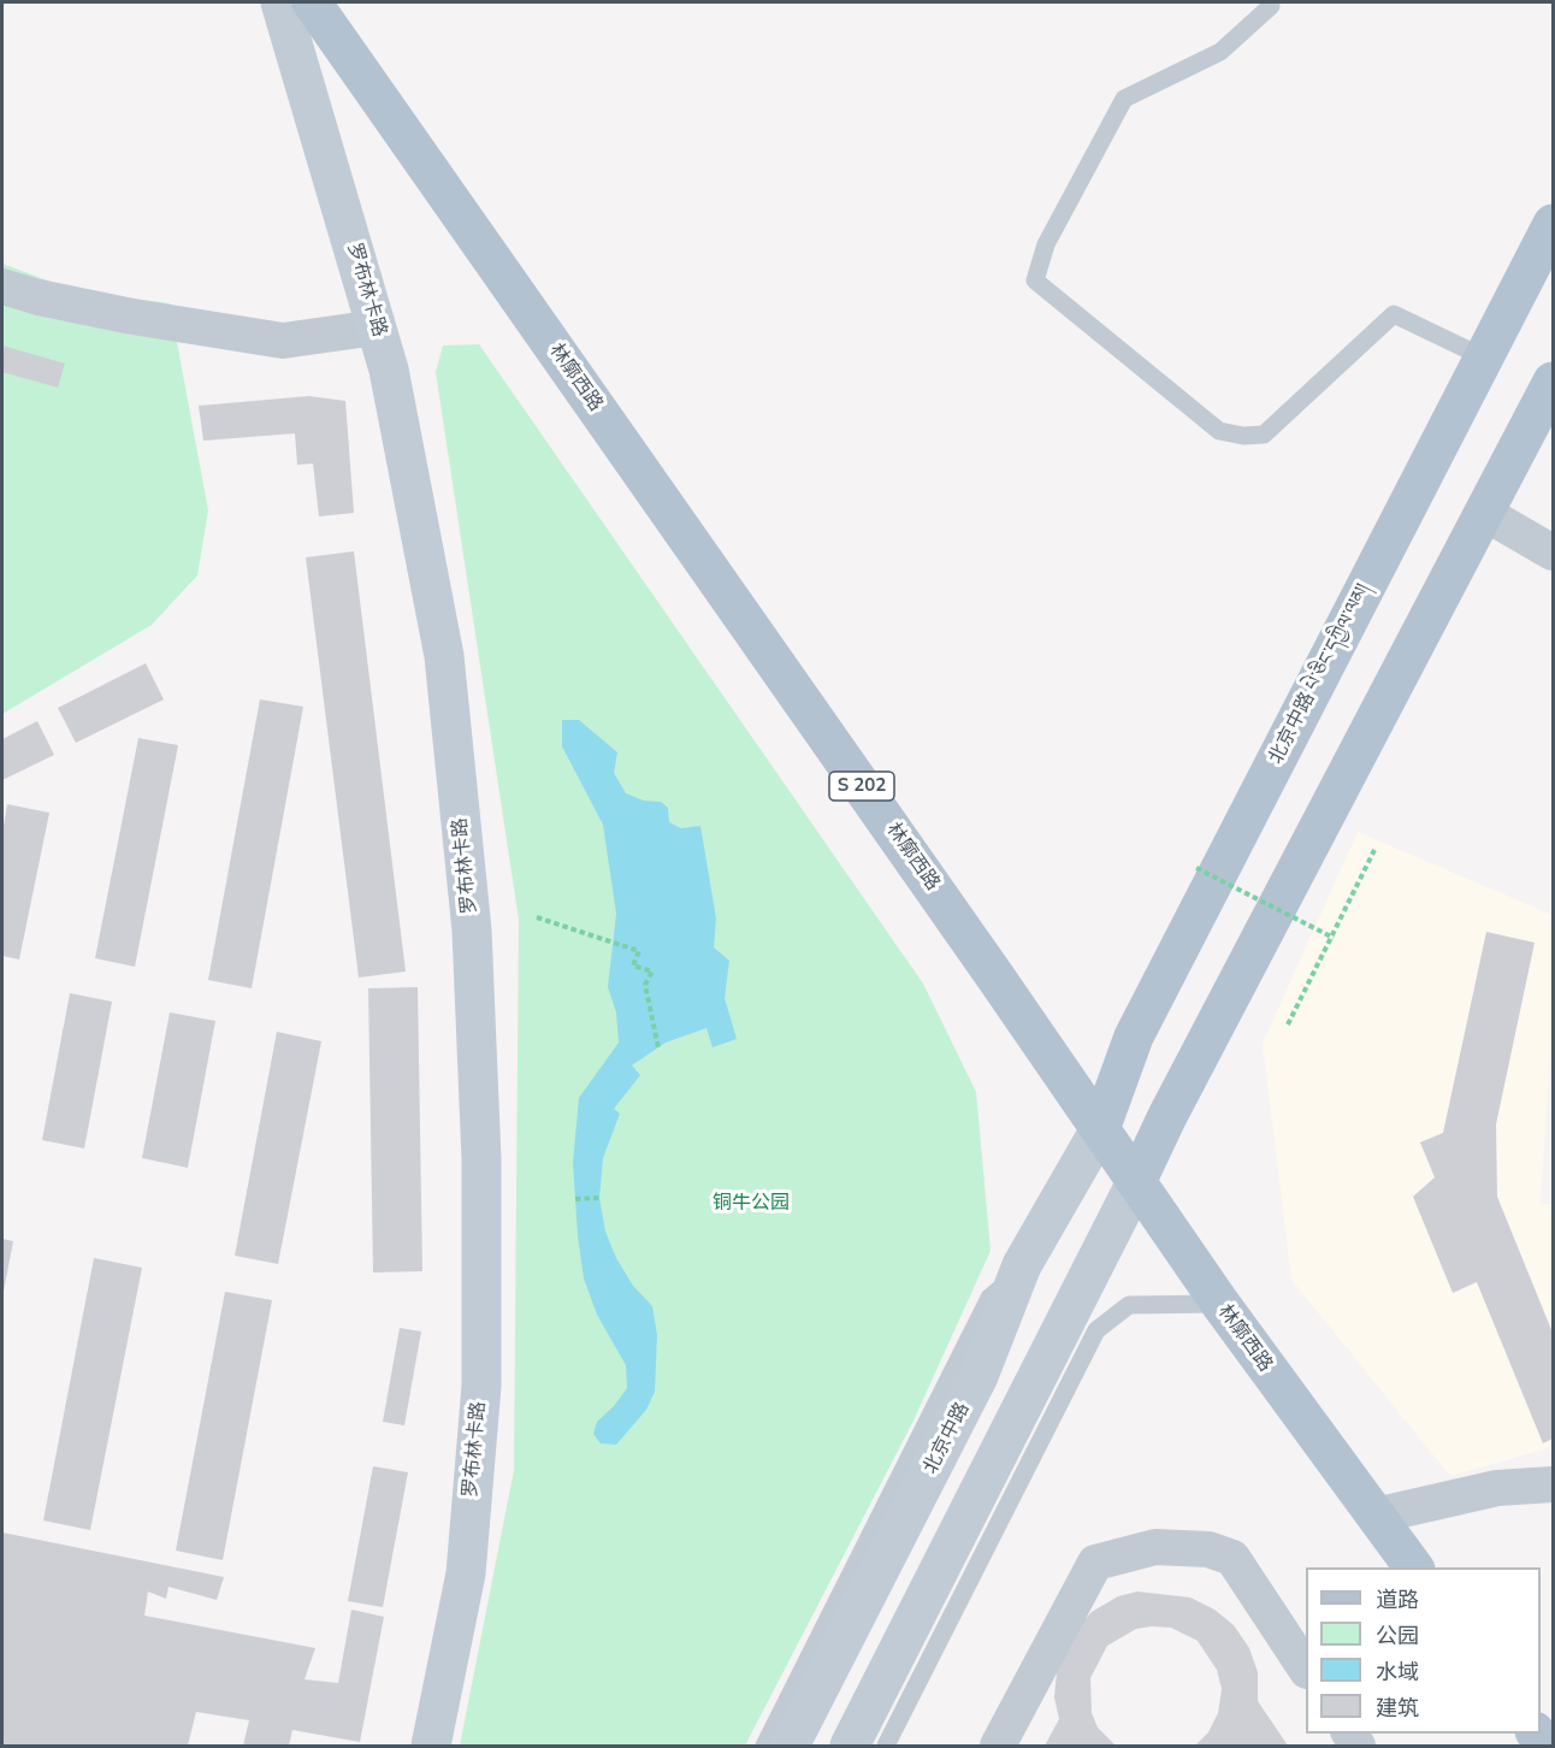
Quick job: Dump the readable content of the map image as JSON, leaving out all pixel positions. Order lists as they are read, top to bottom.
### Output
{
  "streets": {
    "main road": [
      "罗布林卡路",
      "林廓西路",
      "北京中路 པེ་ཅིང་དཀྱིལ་ལམ།",
      "S 202",
      "北京中路"
    ]
  },
  "crossings": [
    ["林廓西路", "北京中路 པེ་ཅིང་དཀྱིལ་ལམ།"],
    ["林廓西路", "北京中路"],
    ["北京中路 པེ་ཅིང་དཀྱིལ་ལམ།", "北京中路"]
  ],
  "parks": ["铜牛公园"],
  "legend": [
    "道路",
    "公园",
    "水域",
    "建筑"
  ]
}
